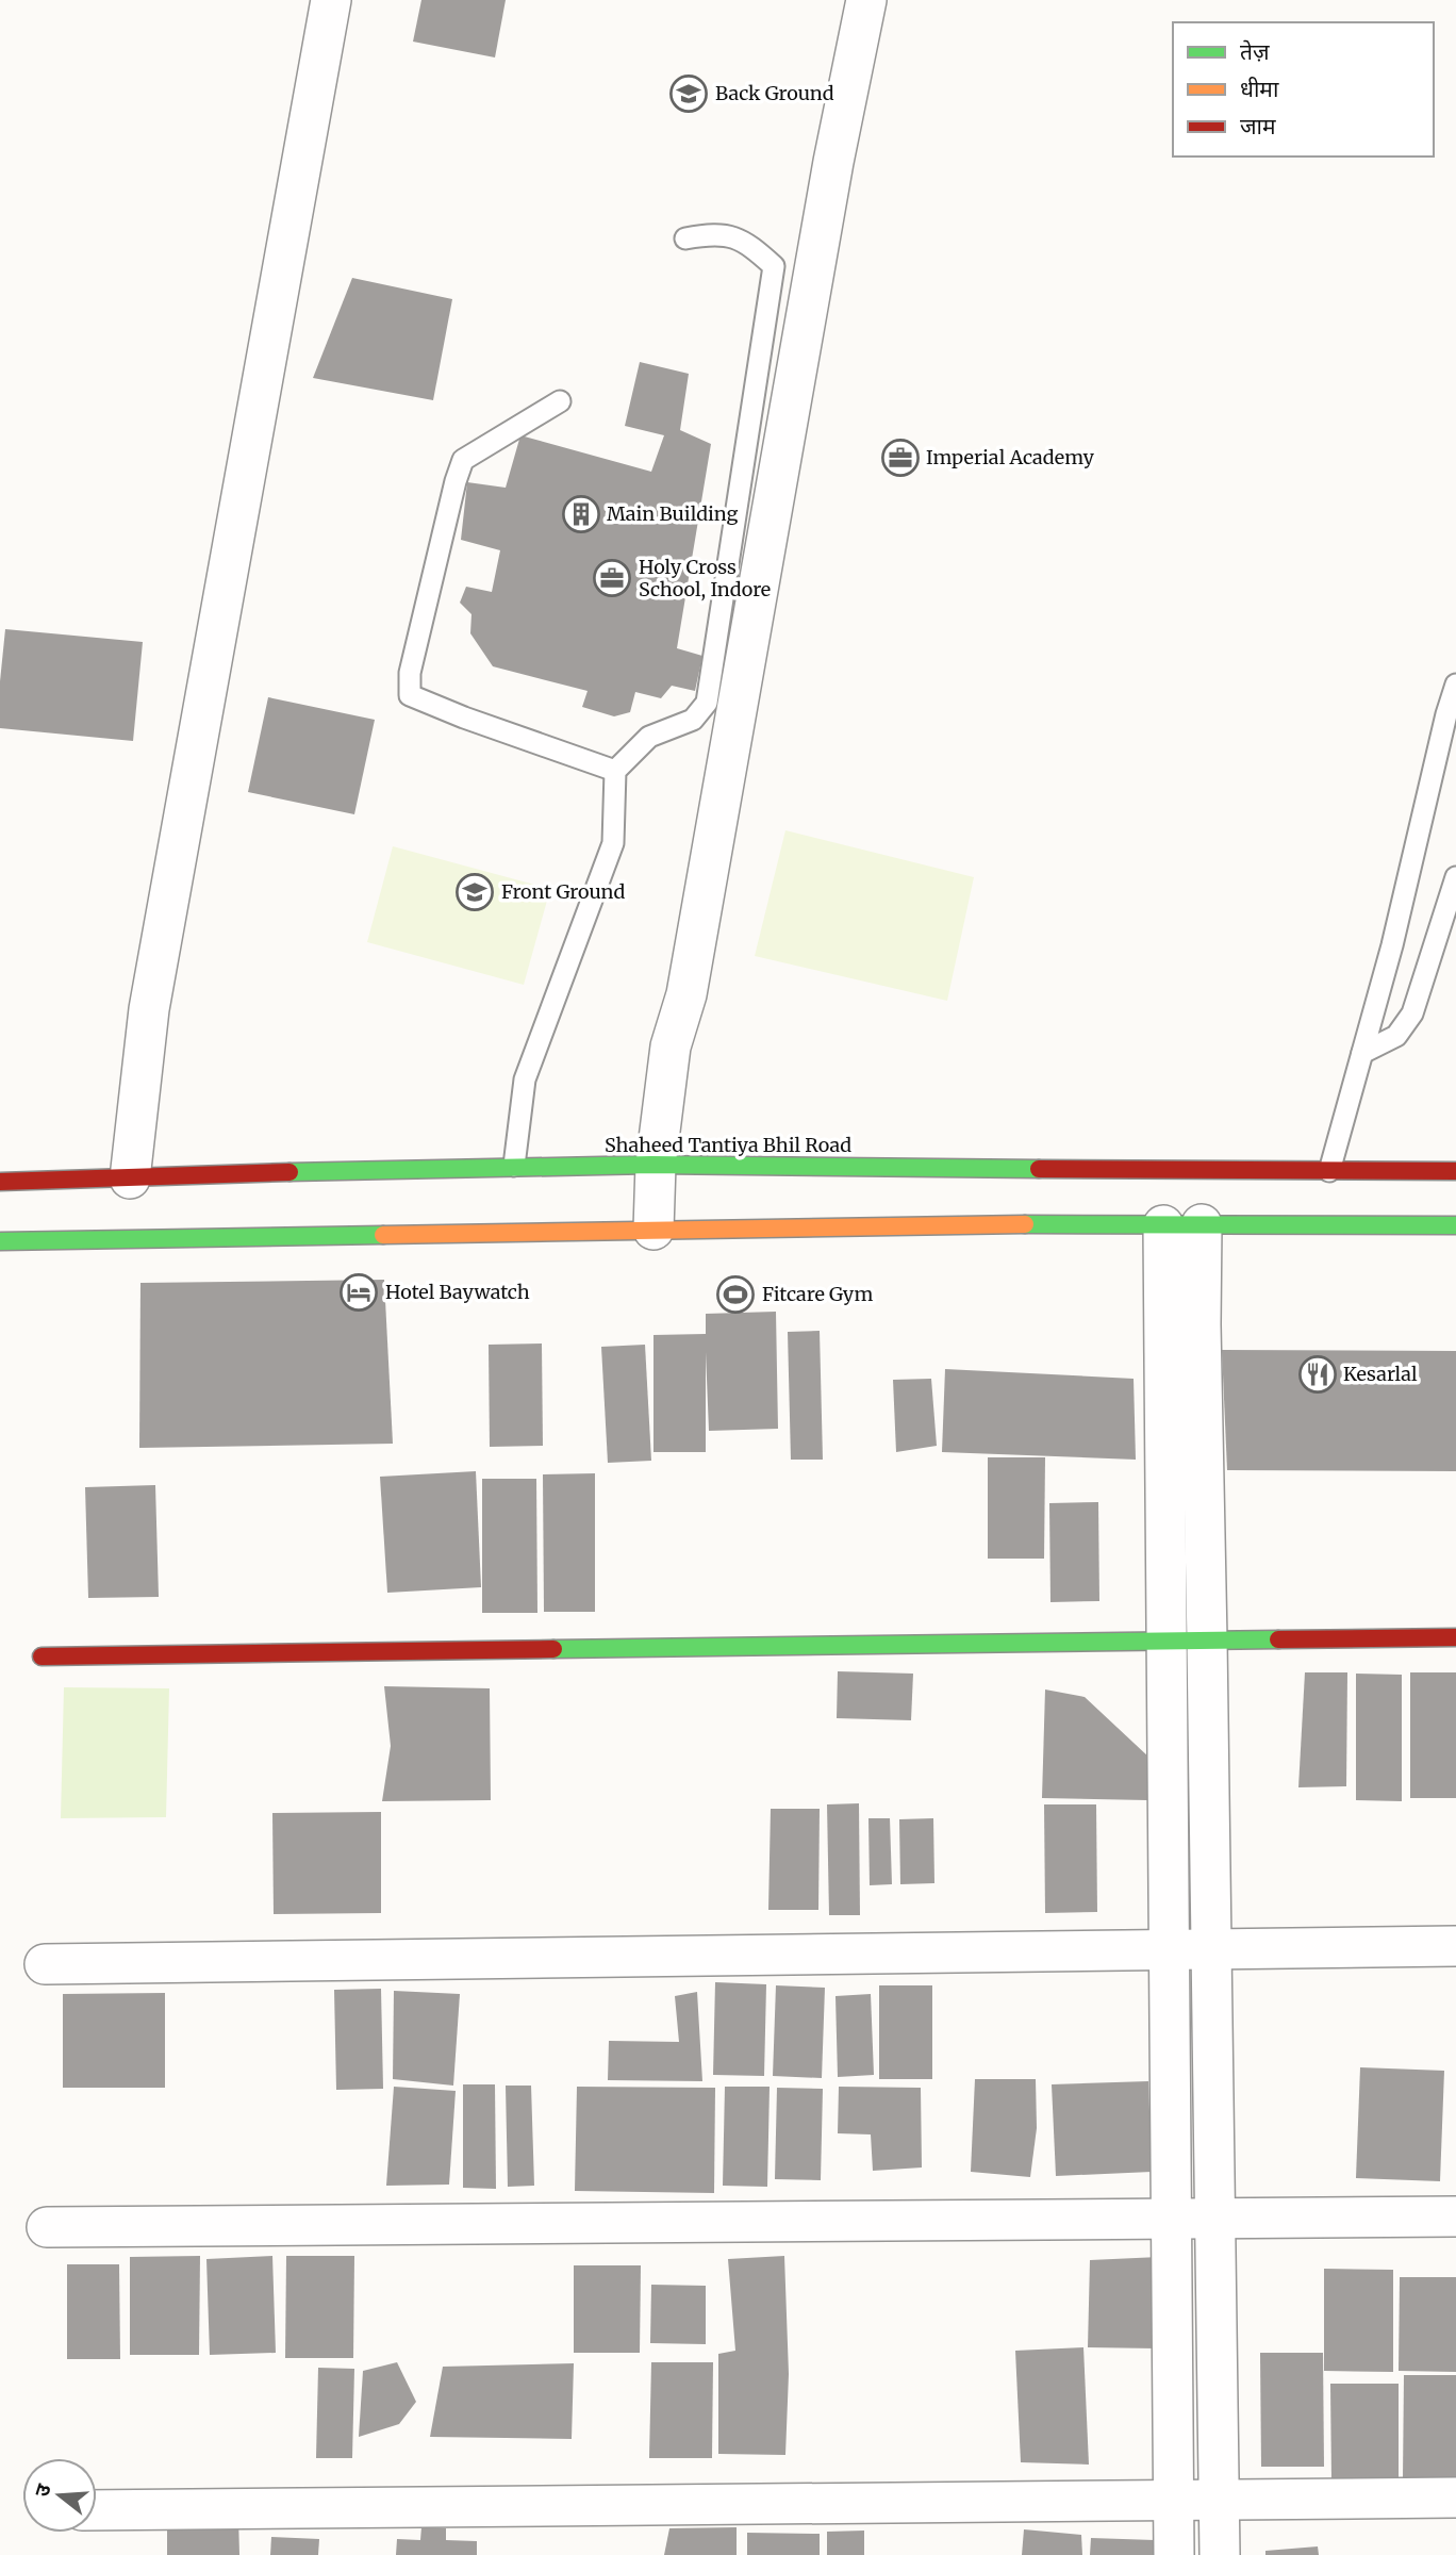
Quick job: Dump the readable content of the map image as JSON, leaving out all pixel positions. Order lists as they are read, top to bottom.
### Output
{
  "streets": {
    "main road": ["Shaheed Tantiya Bhil Road"]
  },
  "places": {
    "school or university": ["Back Ground", "Front Ground"],
    "office": ["Imperial Academy", "Holy Cross School, Indore"],
    "building": ["Main Building"],
    "hotel": ["Hotel Baywatch"],
    "sports": ["Fitcare Gym"],
    "restaurant": ["Kesarlal"]
  },
  "legend": ["तेज़", "धीमा", "जाम"],
  "north": "left"
}
